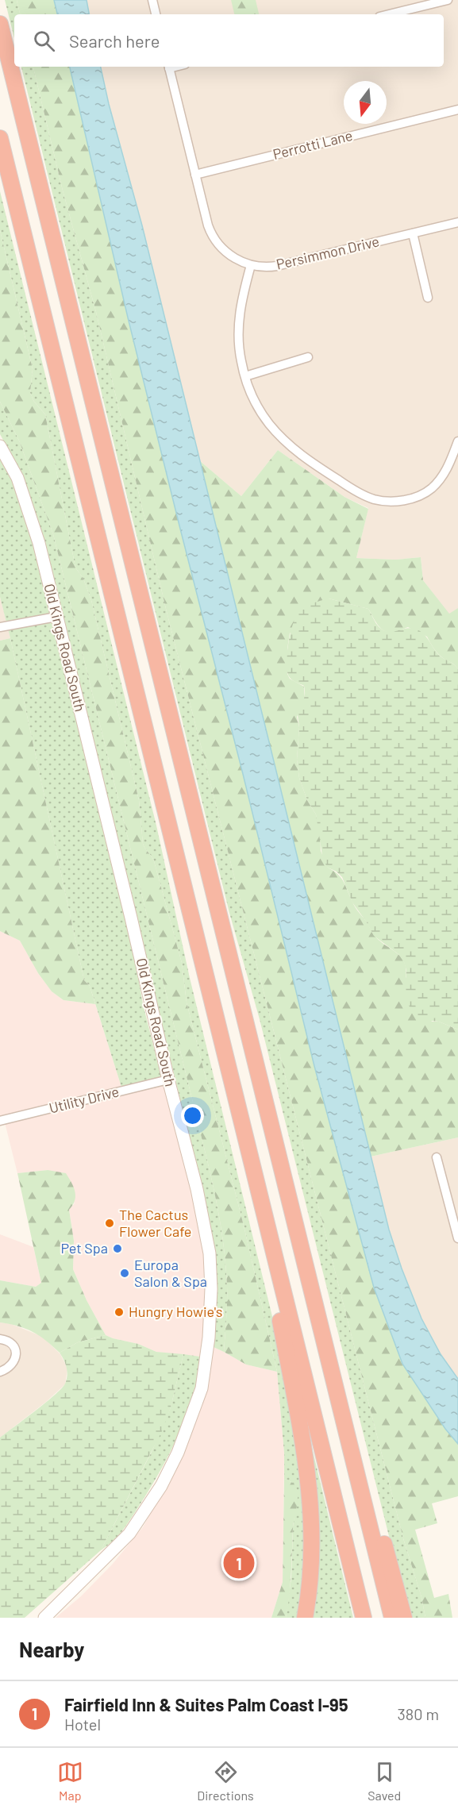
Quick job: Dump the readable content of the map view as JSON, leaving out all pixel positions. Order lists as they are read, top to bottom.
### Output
{
  "streets": {
    "street": [
      "Perrotti Lane",
      "Persimmon Drive",
      "Old Kings Road South",
      "Utility Drive"
    ]
  },
  "crossings": [
    ["Perrotti Lane", "Persimmon Drive"],
    ["Old Kings Road South", "Utility Drive"]
  ],
  "places": [
    "The Cactus Flower Cafe",
    "Pet Spa",
    "Europa Salon & Spa",
    "Hungry Howie's"
  ],
  "north": "bottom",
  "page": {
    "search": "Search here",
    "pins": "1",
    "heading": "Nearby",
    "list": [
      {
        "mark": "1",
        "name": "Fairfield Inn & Suites Palm Coast I-95",
        "note": "Hotel",
        "value": "380 m"
      }
    ],
    "nav": ["Map", "Directions", "Saved"]
  }
}
